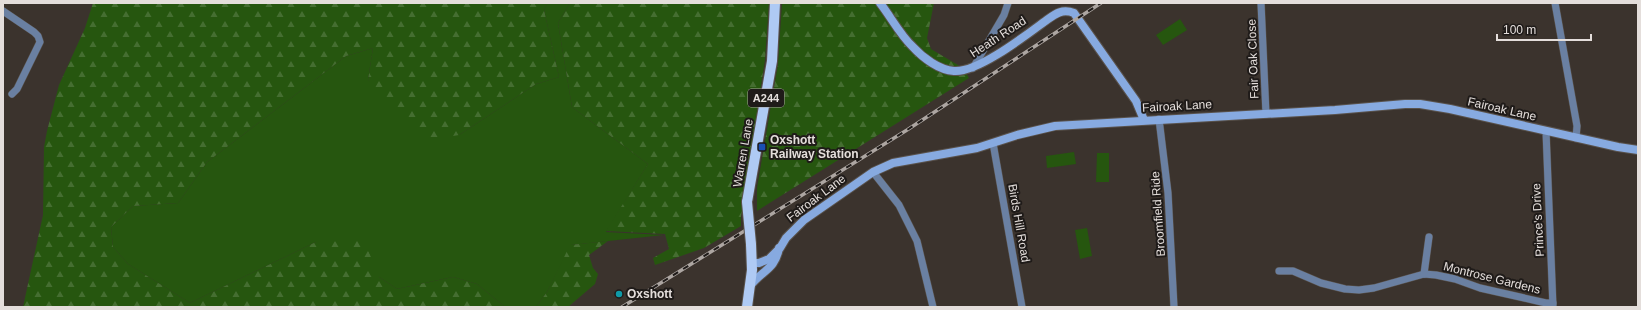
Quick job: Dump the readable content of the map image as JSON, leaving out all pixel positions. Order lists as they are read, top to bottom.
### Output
{
  "streets": {
    "main road": [
      "Heath Road",
      "A244",
      "Fairoak Lane",
      "Warren Lane"
    ],
    "street": [
      "Fair Oak Close",
      "Broomfield Ride",
      "Prince's Drive",
      "Birds Hill Road",
      "Montrose Gardens"
    ]
  },
  "crossings": [
    ["Heath Road", "Fairoak Lane"],
    ["Fair Oak Close", "Fairoak Lane"],
    ["Fairoak Lane", "Warren Lane"],
    ["Fairoak Lane", "Broomfield Ride"],
    ["Fairoak Lane", "Prince's Drive"],
    ["Fairoak Lane", "Birds Hill Road"],
    ["Prince's Drive", "Montrose Gardens"]
  ],
  "places": {
    "transit": ["Oxshott Railway Station"],
    "other": ["Oxshott"]
  },
  "scale_bar": "100 m"
}
